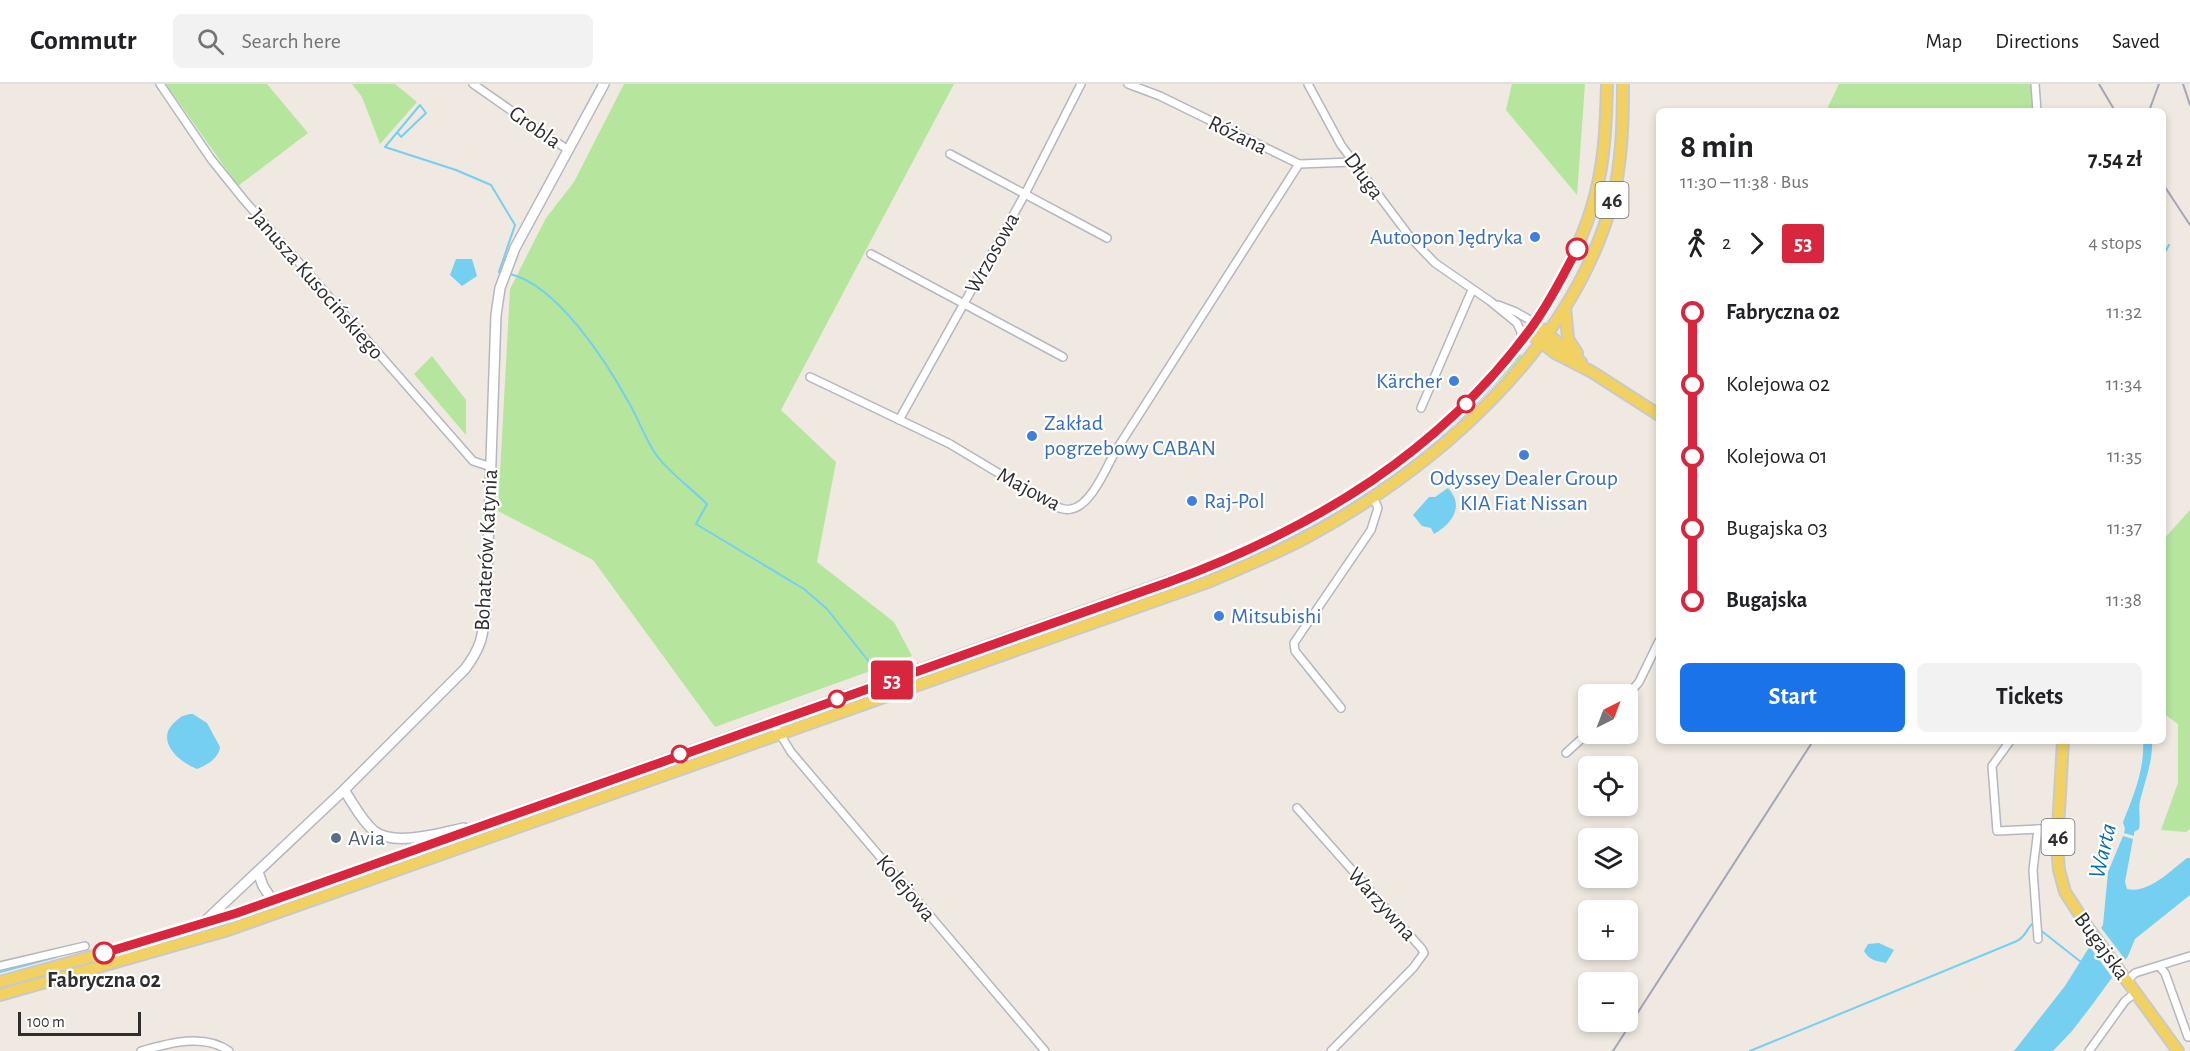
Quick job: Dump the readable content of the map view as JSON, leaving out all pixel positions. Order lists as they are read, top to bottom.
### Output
{
  "streets": {
    "main road": ["46", "Bugajska"],
    "street": [
      "Grobla",
      "Różana",
      "Długa",
      "Wrzosowa",
      "Janusza Kusocińskiego",
      "Majowa",
      "Bohaterów Katynia",
      "Kolejowa",
      "Warzywna"
    ]
  },
  "crossings": [
    ["Grobla", "Bohaterów Katynia"],
    ["Różana", "Długa"],
    ["Różana", "Majowa"],
    ["Długa", "46"],
    ["Wrzosowa", "Majowa"],
    ["Janusza Kusocińskiego", "Bohaterów Katynia"]
  ],
  "water": ["Warta"],
  "places": [
    "Autoopon Jędryka",
    "Kärcher",
    "Zakład pogrzebowy CABAN",
    "Odyssey Dealer Group KIA Fiat Nissan",
    "Raj-Pol",
    "Mitsubishi",
    "Avia",
    "Fabryczna 02"
  ],
  "lines": ["bus line 53"],
  "scale_bar": "100 m",
  "north": "top right",
  "page": {
    "header": "Commutr",
    "search": "Search here",
    "nav": ["Map", "Directions", "Saved"],
    "on_map": "53",
    "heading": ["8 min", "11:30 – 11:38 · Bus", "7.54 zł"],
    "legs": ["2", "53", "4 stops"],
    "list": [
      {
        "name": "Fabryczna 02",
        "value": "11:32"
      },
      {
        "name": "Kolejowa 02",
        "value": "11:34"
      },
      {
        "name": "Kolejowa 01",
        "value": "11:35"
      },
      {
        "name": "Bugajska 03",
        "value": "11:37"
      },
      {
        "name": "Bugajska",
        "value": "11:38"
      }
    ],
    "buttons": ["Start", "Tickets"],
    "map_buttons": ["+", "−"],
    "scale": "100 m"
  }
}
